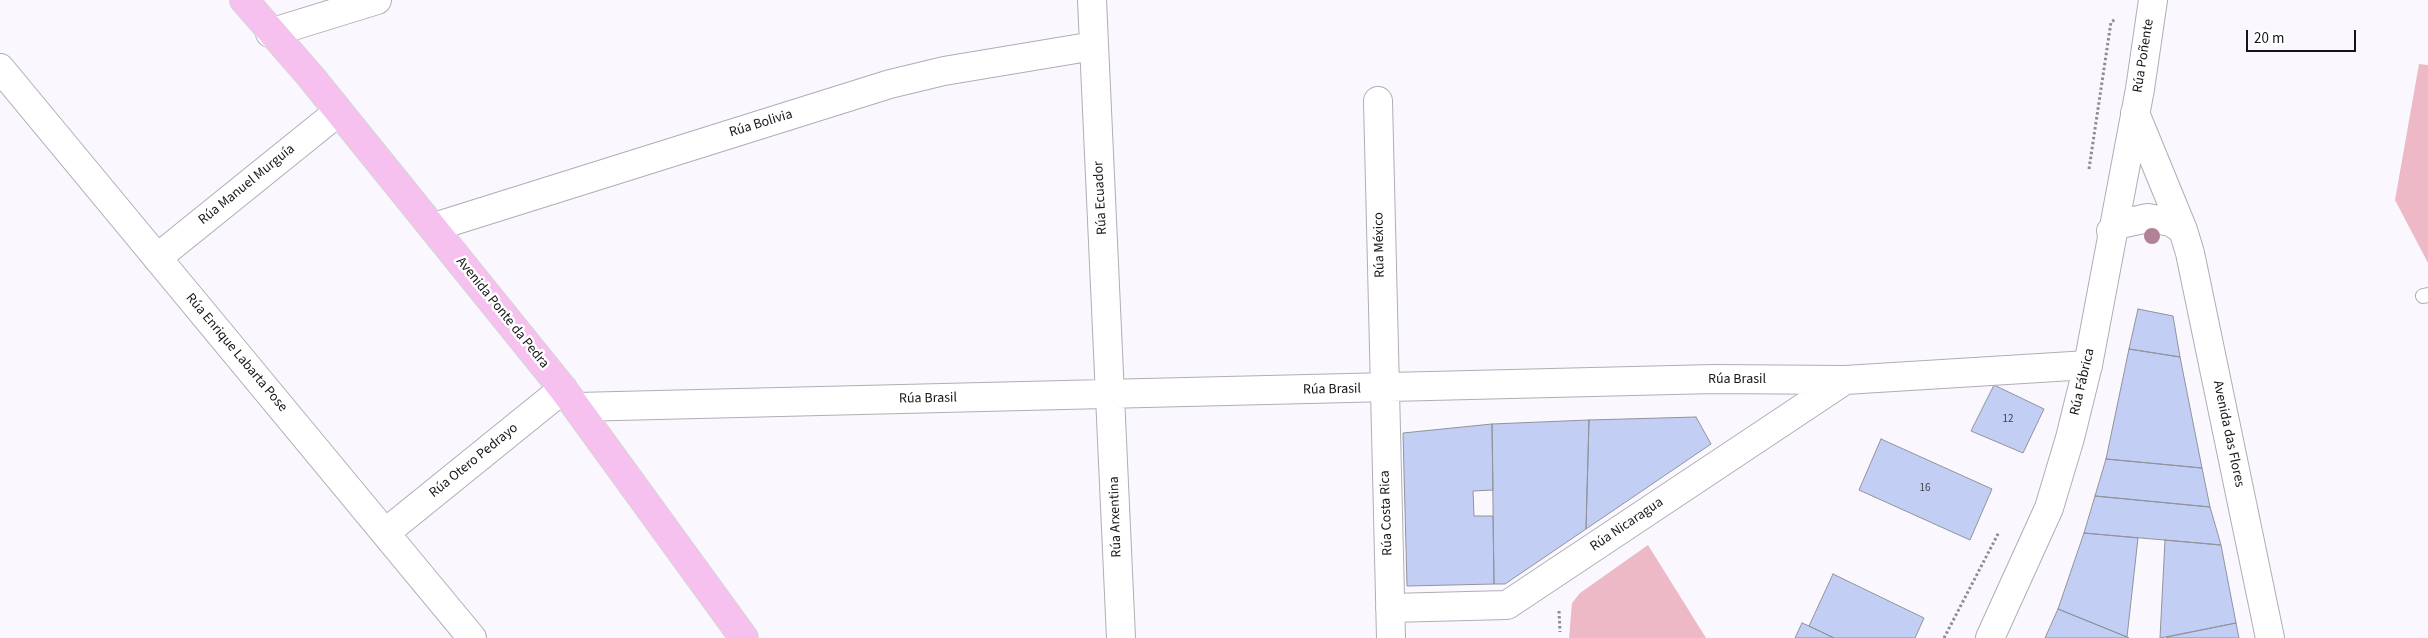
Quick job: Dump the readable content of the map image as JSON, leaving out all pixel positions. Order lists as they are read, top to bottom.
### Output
{
  "streets": {
    "main road": ["Avenida Ponte da Pedra"],
    "street": [
      "Rúa Poñente",
      "Rúa Bolivia",
      "Rúa Manuel Murguía",
      "Rúa Ecuador",
      "Rúa México",
      "Rúa Enrique Labarta Pose",
      "Rúa Brasil",
      "Rúa Fábrica",
      "Avenida das Flores",
      "Rúa Otero Pedrayo",
      "Rúa Costa Rica",
      "Rúa Arxentina",
      "Rúa Nicaragua"
    ]
  },
  "crossings": [
    ["Rúa Poñente", "Rúa Fábrica"],
    ["Rúa Poñente", "Avenida das Flores"],
    ["Rúa Bolivia", "Rúa Ecuador"],
    ["Rúa Bolivia", "Avenida Ponte da Pedra"],
    ["Rúa Manuel Murguía", "Avenida Ponte da Pedra"],
    ["Rúa Manuel Murguía", "Rúa Enrique Labarta Pose"],
    ["Rúa Ecuador", "Rúa Brasil"],
    ["Rúa Ecuador", "Rúa Arxentina"],
    ["Rúa México", "Rúa Brasil"],
    ["Rúa México", "Rúa Costa Rica"],
    ["Avenida Ponte da Pedra", "Rúa Brasil"],
    ["Avenida Ponte da Pedra", "Rúa Otero Pedrayo"],
    ["Rúa Enrique Labarta Pose", "Rúa Otero Pedrayo"],
    ["Rúa Brasil", "Rúa Fábrica"],
    ["Rúa Brasil", "Rúa Otero Pedrayo"],
    ["Rúa Brasil", "Rúa Costa Rica"],
    ["Rúa Brasil", "Rúa Arxentina"],
    ["Rúa Brasil", "Rúa Nicaragua"],
    ["Rúa Fábrica", "Avenida das Flores"],
    ["Rúa Costa Rica", "Rúa Nicaragua"]
  ],
  "house_numbers": ["12", "16"],
  "scale_bar": "20 m"
}
